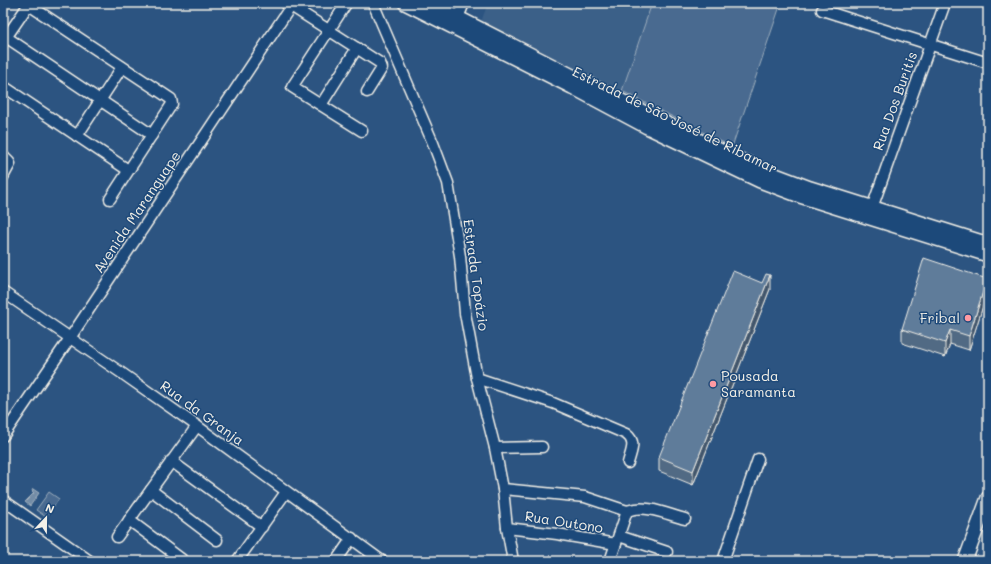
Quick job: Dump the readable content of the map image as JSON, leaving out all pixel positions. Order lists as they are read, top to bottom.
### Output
{
  "streets": {
    "main road": ["Estrada de São José de Ribamar"],
    "street": [
      "Rua Dos Buritis",
      "Avenida Maranguape",
      "Estrada Topázio",
      "Rua da Granja",
      "Rua Outono"
    ]
  },
  "crossings": [
    ["Rua Dos Buritis", "Estrada de São José de Ribamar"],
    ["Avenida Maranguape", "Rua da Granja"],
    ["Estrada Topázio", "Rua Outono"]
  ],
  "places": ["Fribal", "Pousada Saramanta"],
  "north": "top"
}
